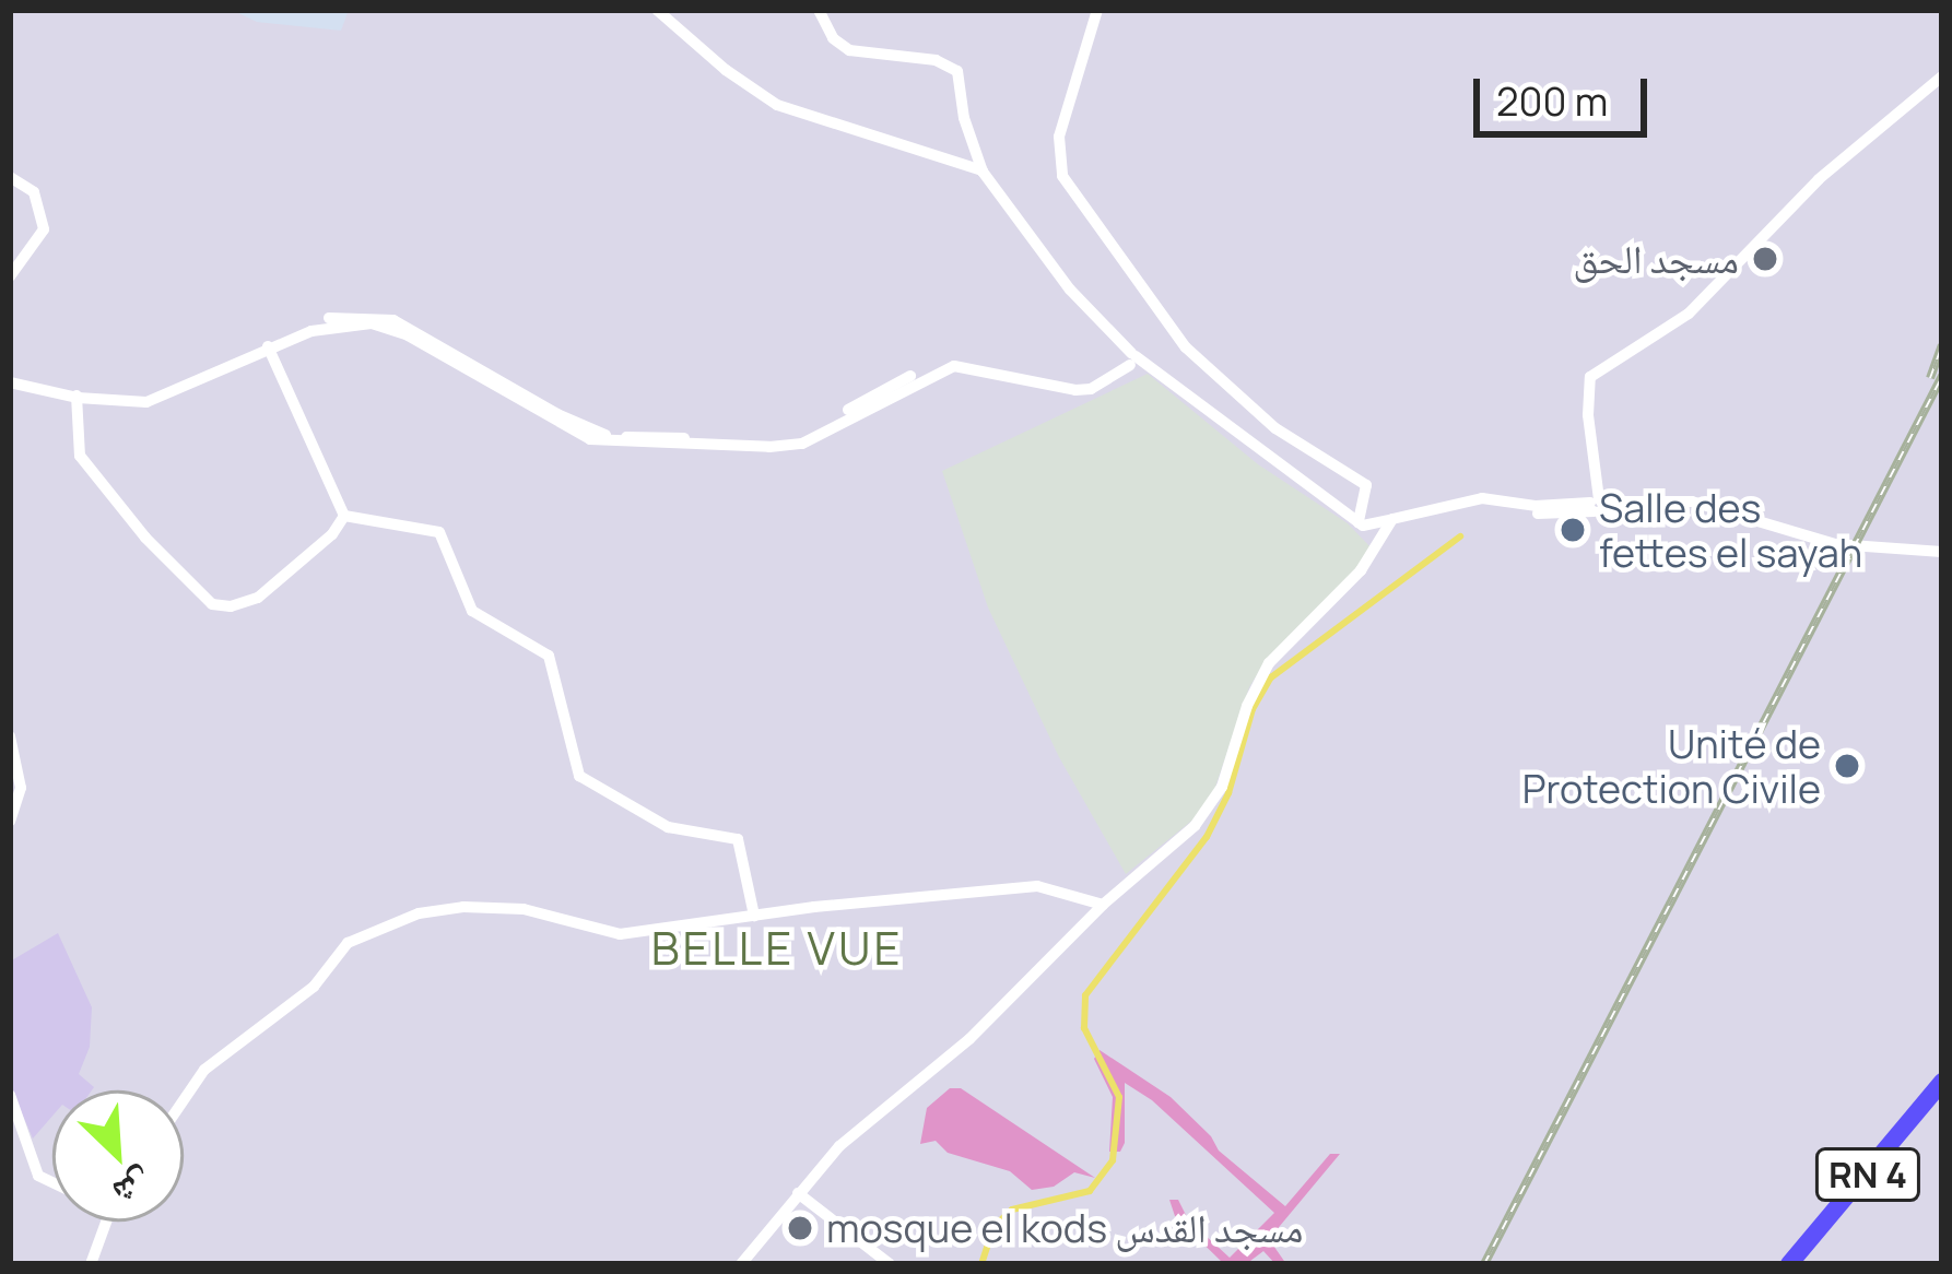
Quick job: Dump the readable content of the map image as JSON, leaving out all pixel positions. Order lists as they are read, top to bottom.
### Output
{
  "streets": {
    "highway": ["RN 4"]
  },
  "districts": ["BELLE VUE"],
  "places": [
    "مسجد الحق",
    "Salle des fettes el sayah",
    "Unité de Protection Civile",
    "mosque el kods مسجد القدس"
  ],
  "scale_bar": "200 m",
  "north": "bottom right"
}
